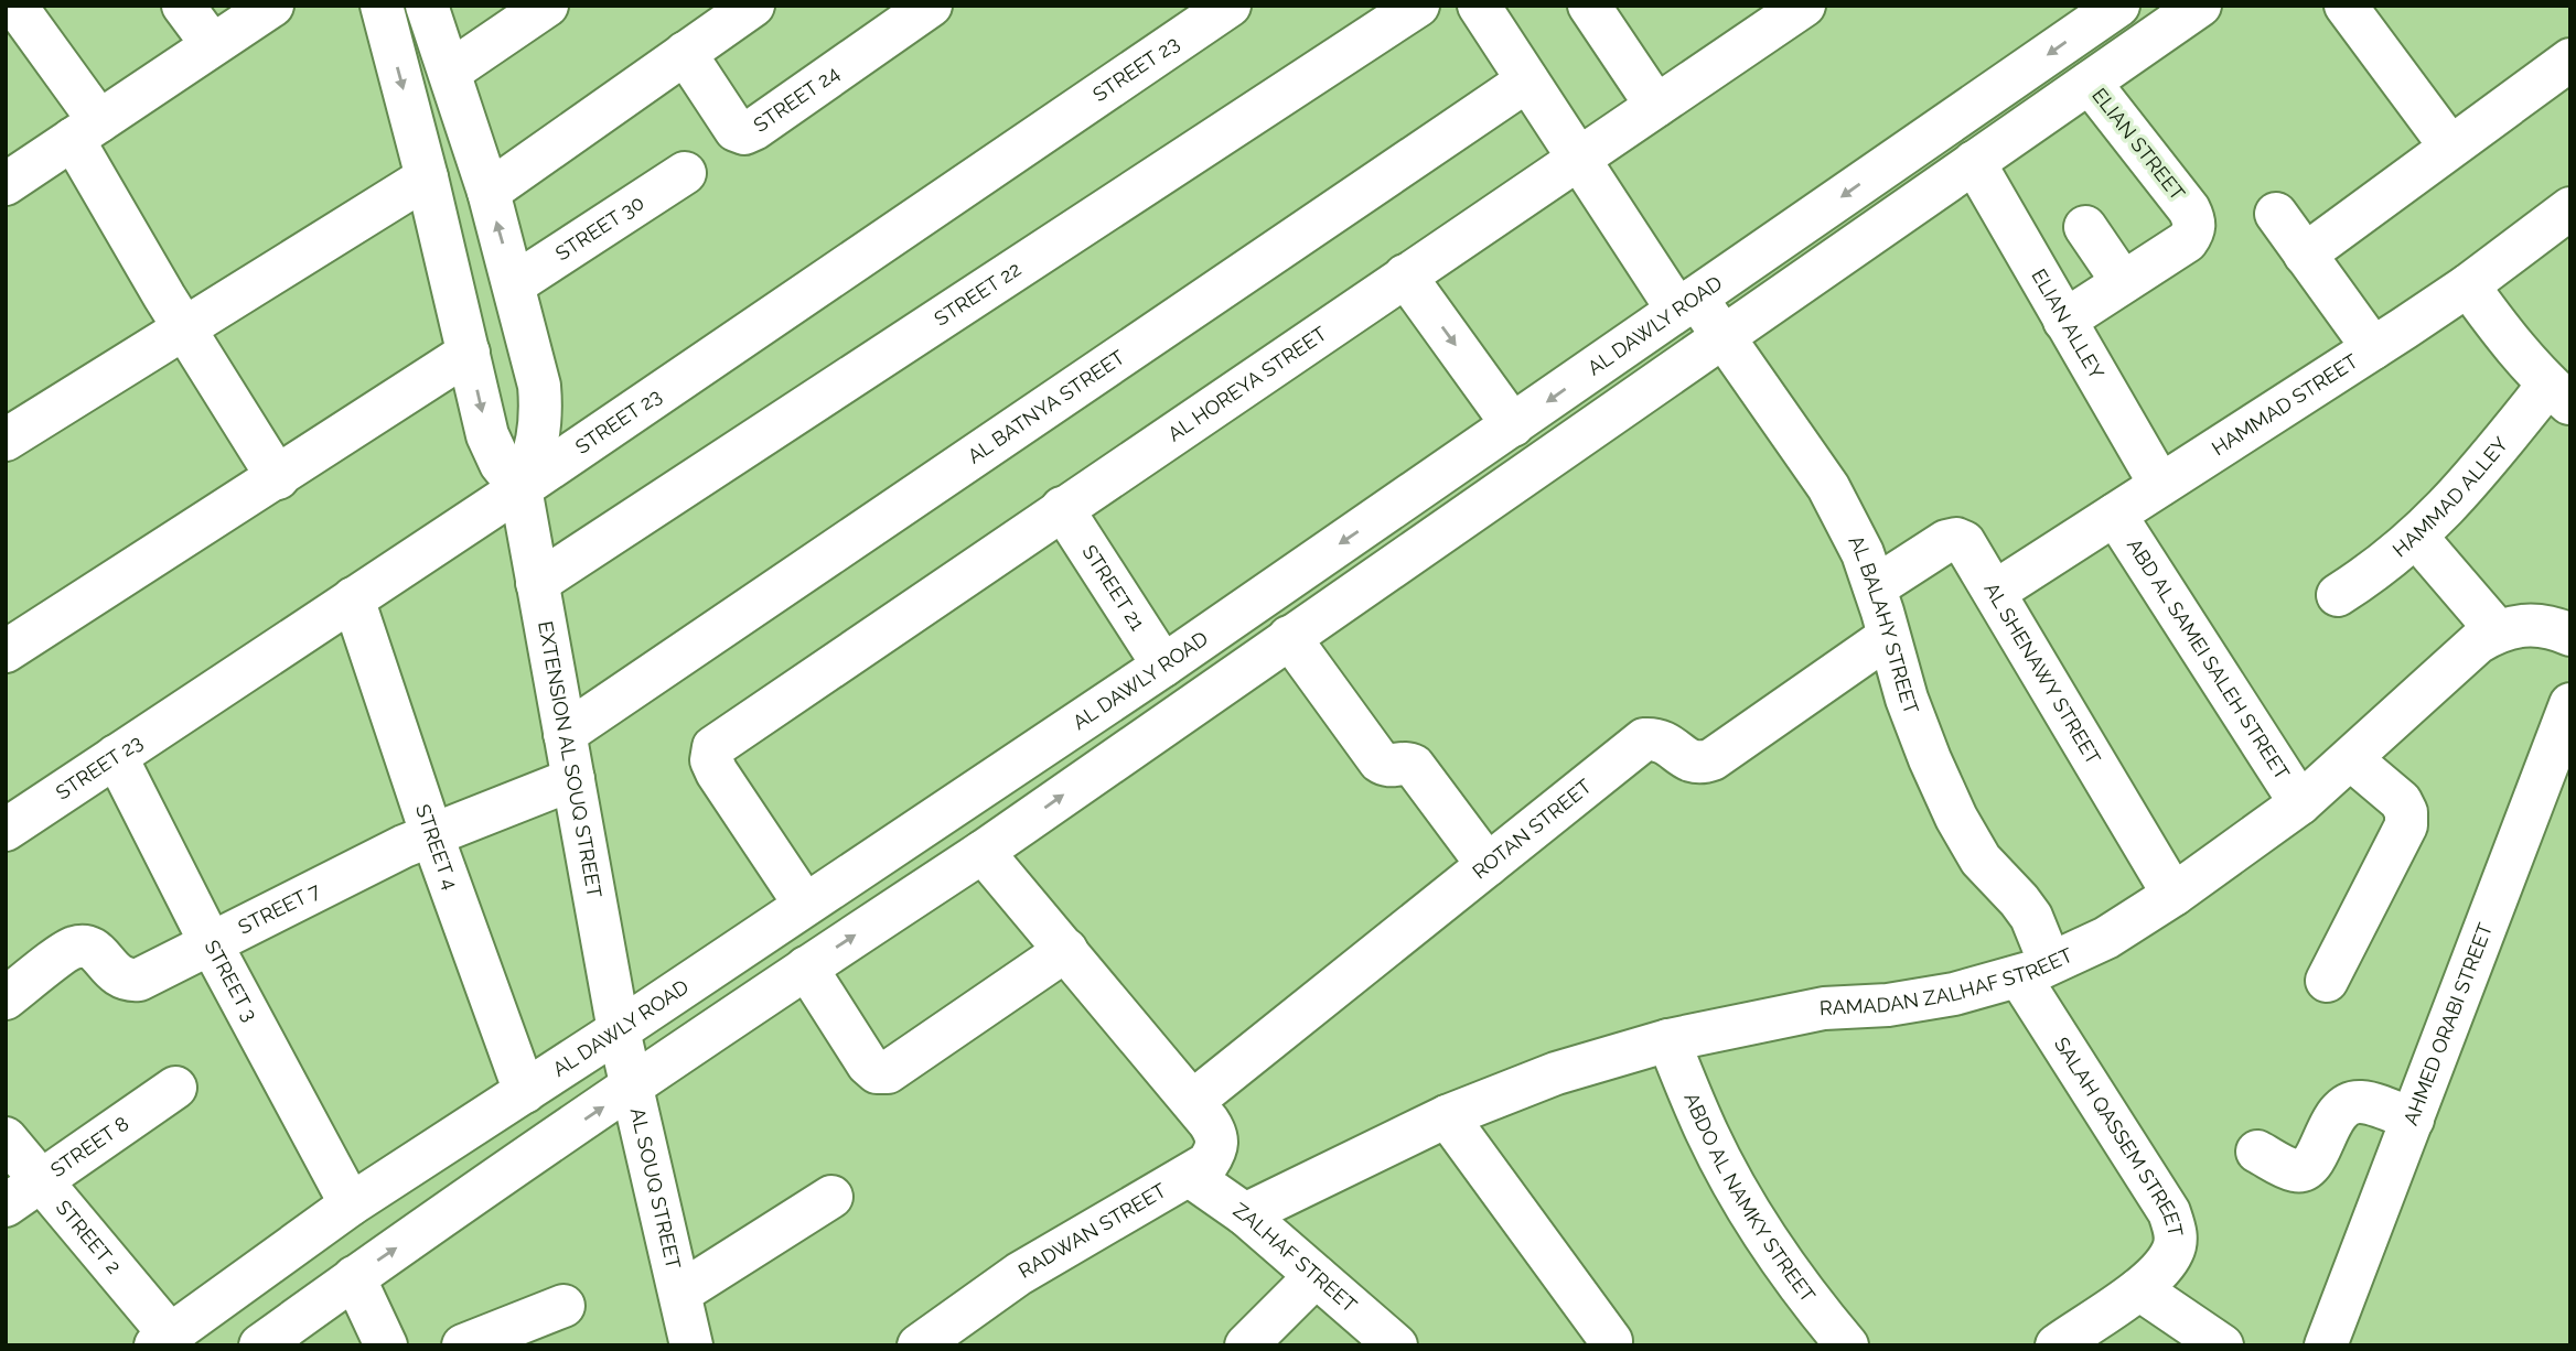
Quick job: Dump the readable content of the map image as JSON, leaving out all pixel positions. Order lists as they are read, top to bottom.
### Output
{
  "streets": {
    "street": [
      "STREET 23",
      "STREET 24",
      "ELIAN STREET",
      "STREET 30",
      "STREET 22",
      "ELIAN ALLEY",
      "AL DAWLY ROAD",
      "AL HOREYA STREET",
      "HAMMAD STREET",
      "AL BATNYA STREET",
      "HAMMAD ALLEY",
      "STREET 21",
      "AL BALAHY STREET",
      "ABD AL SAMEI SALEH STREET",
      "AL SHENAWY STREET",
      "EXTENSION AL SOUQ STREET",
      "ROTAN STREET",
      "STREET 4",
      "STREET 7",
      "RAMADAN ZALHAF STREET",
      "STREET 3",
      "AHMED ORABI STREET",
      "SALAH QASSEM STREET",
      "STREET 8",
      "AL SOUQ STREET",
      "ABDO AL NAMKY STREET",
      "RADWAN STREET",
      "STREET 2",
      "ZALHAF STREET"
    ]
  },
  "crossings": [
    ["STREET 23", "EXTENSION AL SOUQ STREET"],
    ["STREET 23", "STREET 4"],
    ["STREET 23", "STREET 3"],
    ["ELIAN STREET", "ELIAN ALLEY"],
    ["STREET 22", "EXTENSION AL SOUQ STREET"],
    ["ELIAN ALLEY", "HAMMAD STREET"],
    ["AL DAWLY ROAD", "AL HOREYA STREET"],
    ["AL DAWLY ROAD", "STREET 21"],
    ["AL DAWLY ROAD", "AL BALAHY STREET"],
    ["AL DAWLY ROAD", "EXTENSION AL SOUQ STREET"],
    ["AL DAWLY ROAD", "STREET 4"],
    ["AL DAWLY ROAD", "STREET 3"],
    ["AL DAWLY ROAD", "AL SOUQ STREET"],
    ["AL DAWLY ROAD", "STREET 2"],
    ["AL HOREYA STREET", "STREET 21"],
    ["AL HOREYA STREET", "AL BALAHY STREET"],
    ["HAMMAD STREET", "HAMMAD ALLEY"],
    ["HAMMAD STREET", "ABD AL SAMEI SALEH STREET"],
    ["HAMMAD STREET", "AL SHENAWY STREET"],
    ["AL BATNYA STREET", "AL BALAHY STREET"],
    ["AL BATNYA STREET", "EXTENSION AL SOUQ STREET"],
    ["AL BALAHY STREET", "AL SHENAWY STREET"],
    ["AL BALAHY STREET", "ROTAN STREET"],
    ["AL BALAHY STREET", "RAMADAN ZALHAF STREET"],
    ["AL BALAHY STREET", "SALAH QASSEM STREET"],
    ["ABD AL SAMEI SALEH STREET", "RAMADAN ZALHAF STREET"],
    ["AL SHENAWY STREET", "RAMADAN ZALHAF STREET"],
    ["EXTENSION AL SOUQ STREET", "STREET 7"],
    ["EXTENSION AL SOUQ STREET", "AL SOUQ STREET"],
    ["ROTAN STREET", "RADWAN STREET"],
    ["STREET 4", "STREET 7"],
    ["STREET 7", "STREET 3"],
    ["RAMADAN ZALHAF STREET", "SALAH QASSEM STREET"],
    ["RAMADAN ZALHAF STREET", "ABDO AL NAMKY STREET"],
    ["RAMADAN ZALHAF STREET", "ZALHAF STREET"],
    ["STREET 8", "STREET 2"],
    ["RADWAN STREET", "ZALHAF STREET"]
  ]
}
